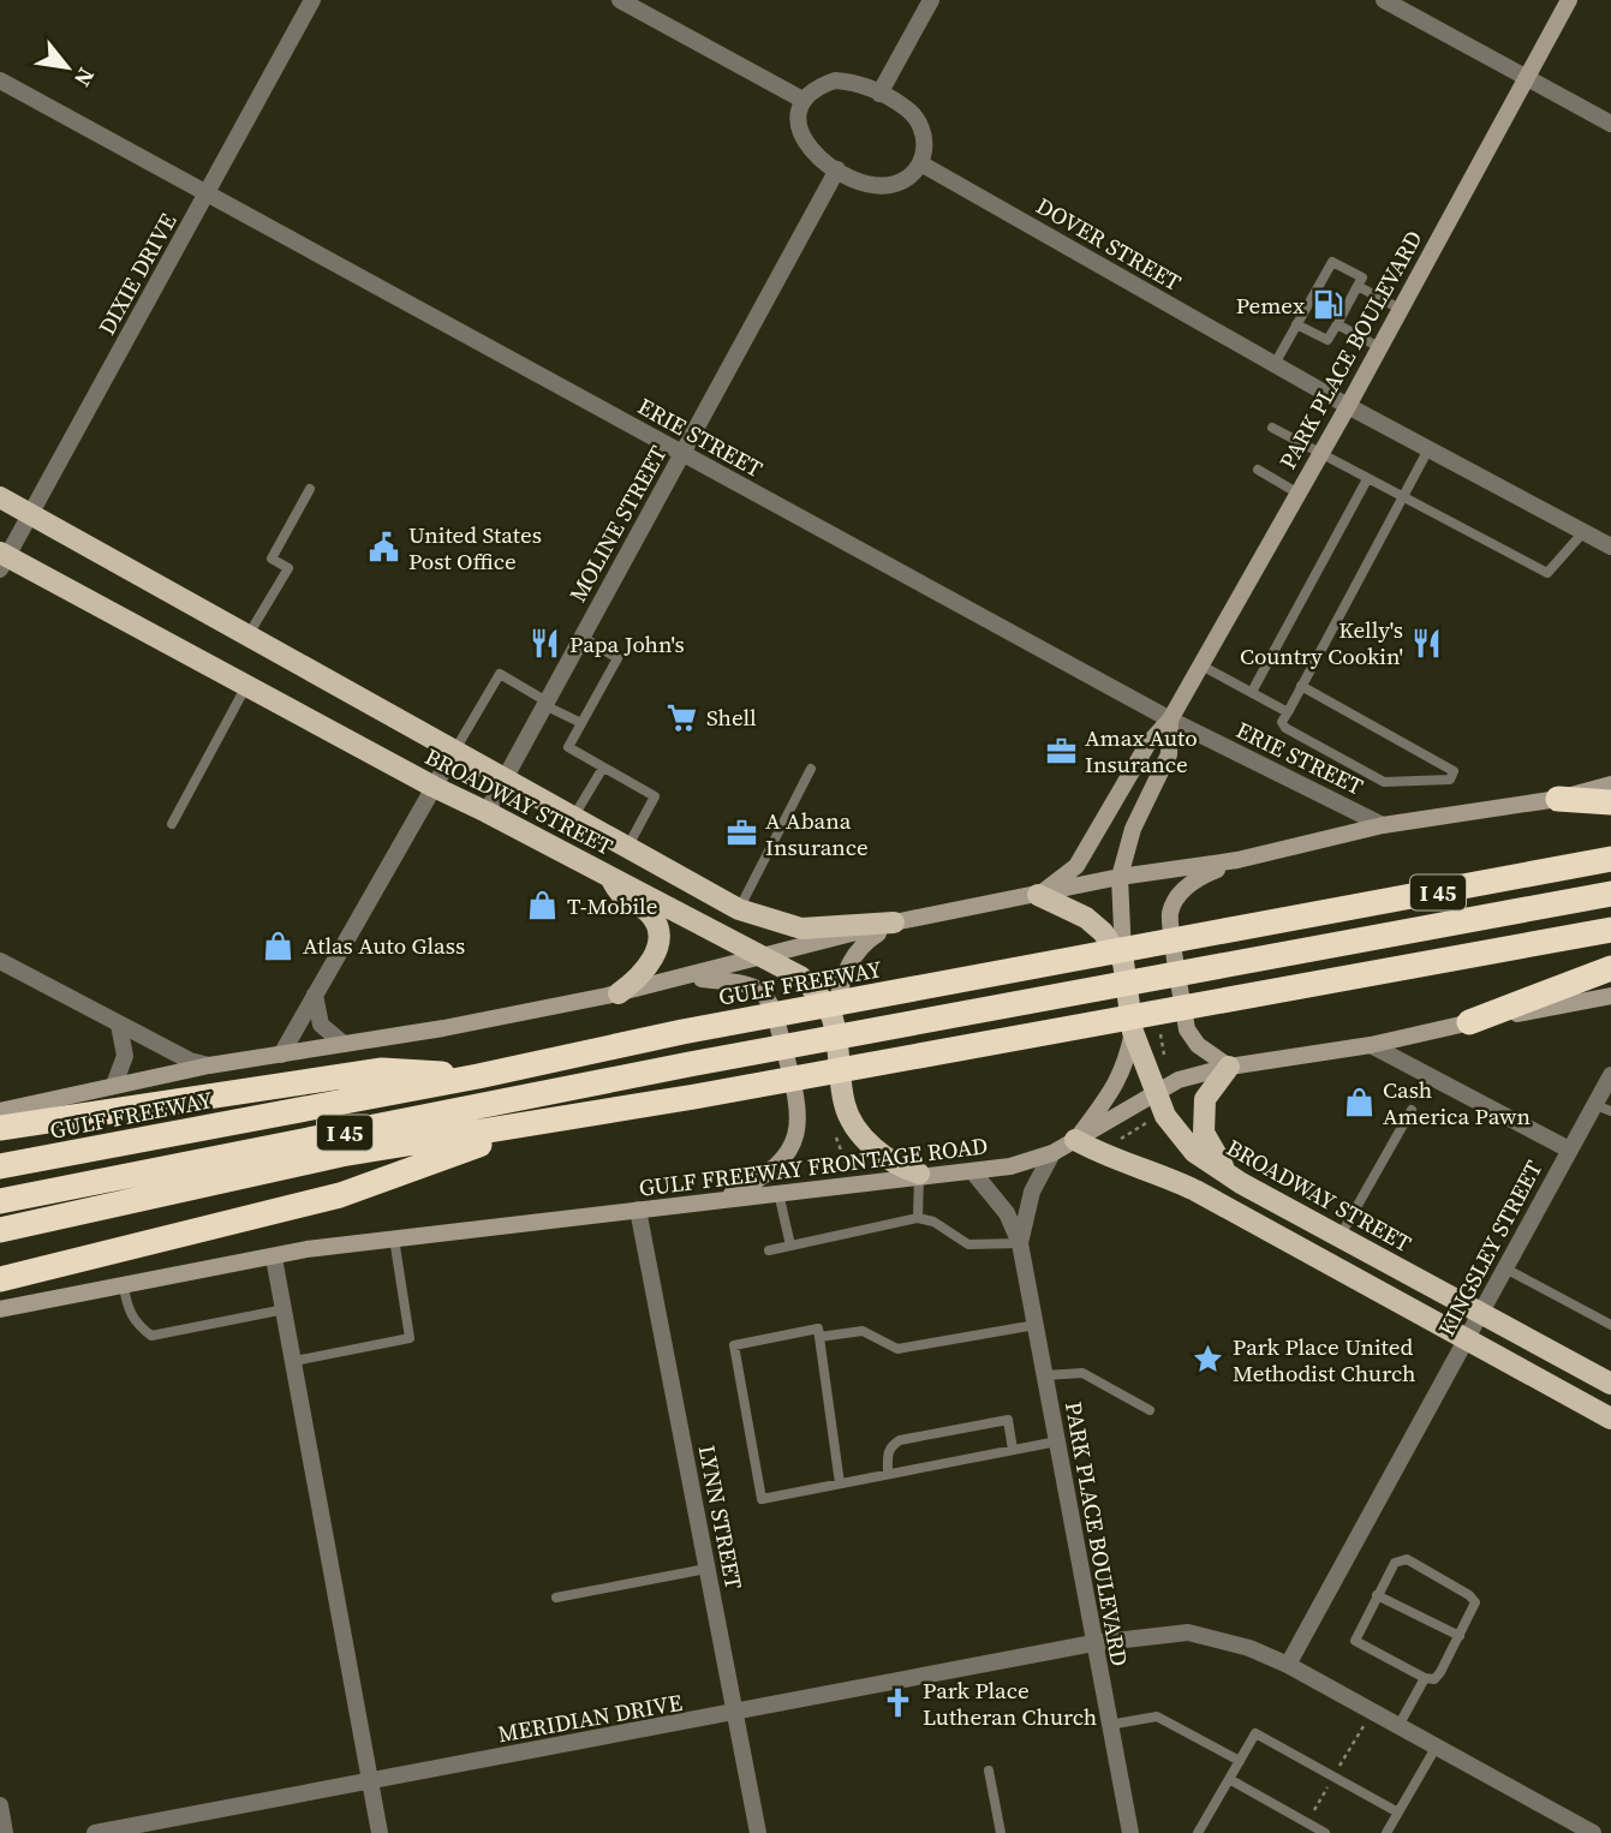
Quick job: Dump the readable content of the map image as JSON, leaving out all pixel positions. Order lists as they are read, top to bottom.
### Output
{
  "streets": {
    "highway": ["I 45", "GULF FREEWAY"],
    "main road": ["PARK PLACE BOULEVARD", "BROADWAY STREET", "GULF FREEWAY FRONTAGE ROAD"],
    "street": [
      "DOVER STREET",
      "DIXIE DRIVE",
      "ERIE STREET",
      "MOLINE STREET",
      "KINGSLEY STREET",
      "LYNN STREET",
      "MERIDIAN DRIVE"
    ]
  },
  "crossings": [
    ["DOVER STREET", "PARK PLACE BOULEVARD"],
    ["DOVER STREET", "MOLINE STREET"],
    ["DIXIE DRIVE", "ERIE STREET"],
    ["DIXIE DRIVE", "BROADWAY STREET"],
    ["PARK PLACE BOULEVARD", "ERIE STREET"],
    ["PARK PLACE BOULEVARD", "BROADWAY STREET"],
    ["PARK PLACE BOULEVARD", "GULF FREEWAY FRONTAGE ROAD"],
    ["PARK PLACE BOULEVARD", "MERIDIAN DRIVE"],
    ["ERIE STREET", "MOLINE STREET"],
    ["MOLINE STREET", "BROADWAY STREET"],
    ["BROADWAY STREET", "GULF FREEWAY FRONTAGE ROAD"],
    ["BROADWAY STREET", "KINGSLEY STREET"],
    ["GULF FREEWAY FRONTAGE ROAD", "LYNN STREET"],
    ["KINGSLEY STREET", "MERIDIAN DRIVE"],
    ["LYNN STREET", "MERIDIAN DRIVE"]
  ],
  "places": {
    "fuel station": ["Pemex"],
    "public building": ["United States Post Office"],
    "restaurant": ["Kelly's Country Cookin'", "Papa John's"],
    "supermarket": ["Shell"],
    "office": ["Amax Auto Insurance", "A Abana Insurance"],
    "shop": ["T-Mobile", "Atlas Auto Glass", "Cash America Pawn"],
    "place": ["Park Place United Methodist Church"],
    "church": ["Park Place Lutheran Church"]
  },
  "north": "bottom right"
}
